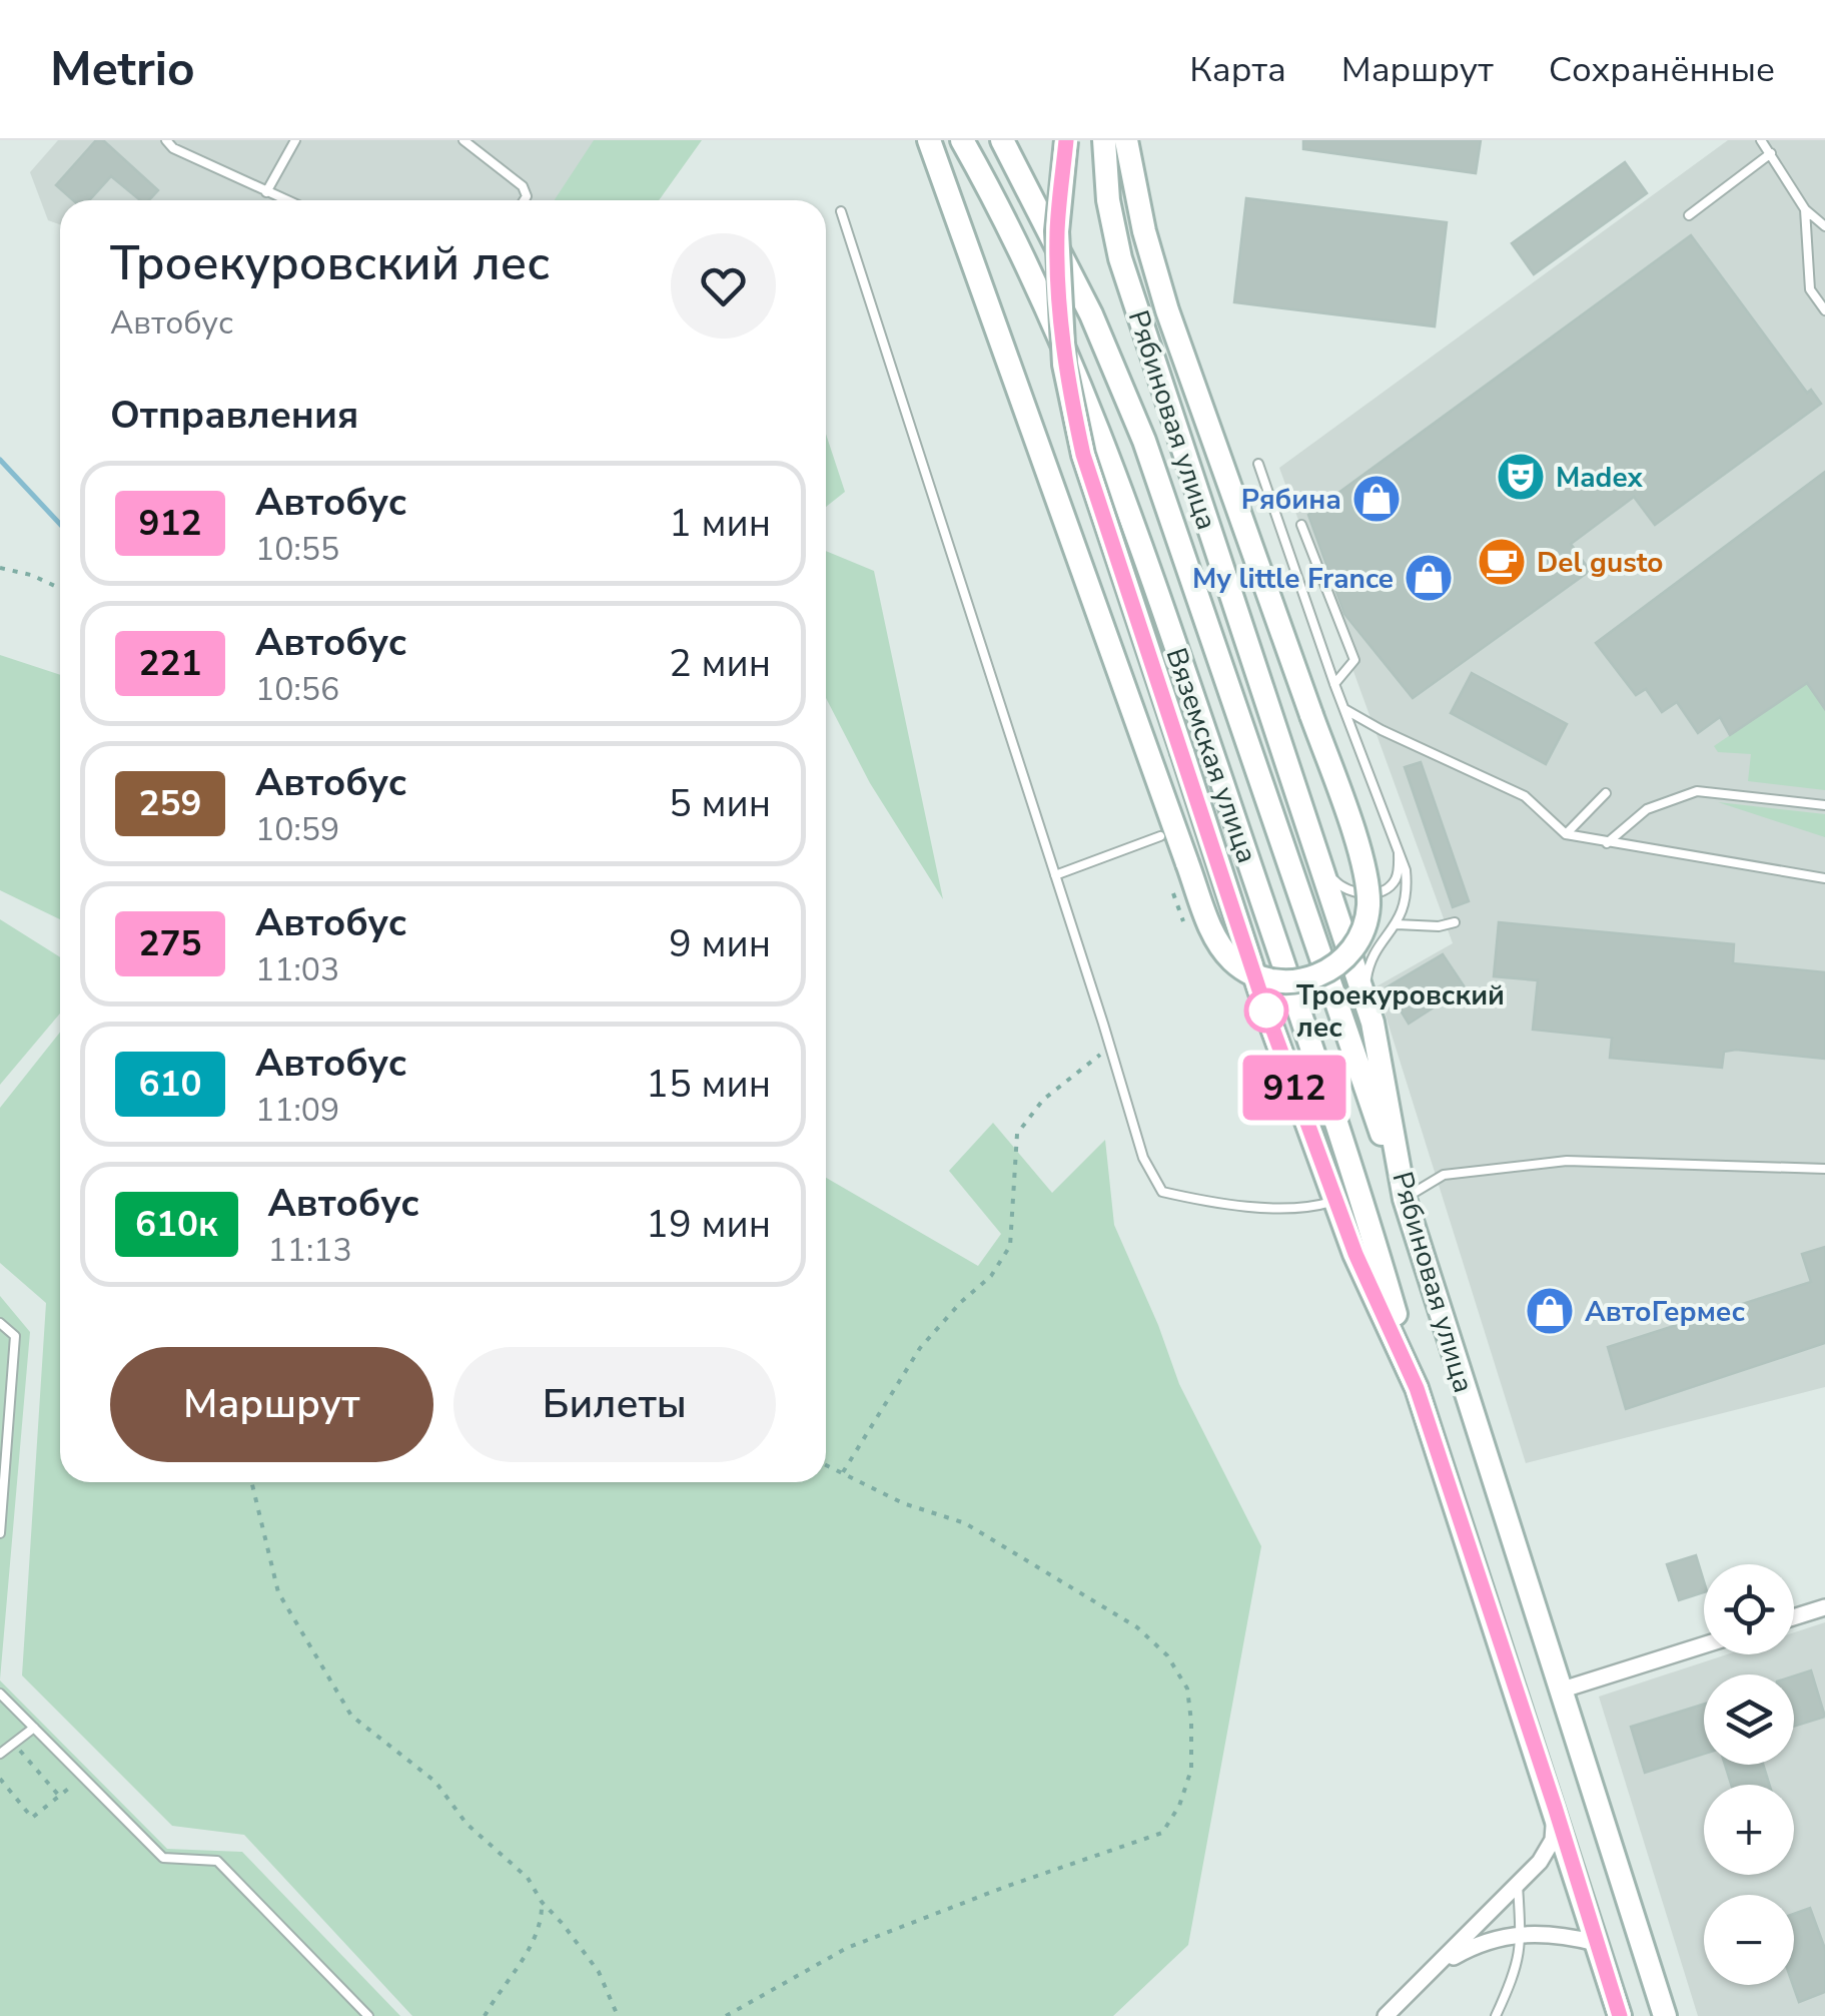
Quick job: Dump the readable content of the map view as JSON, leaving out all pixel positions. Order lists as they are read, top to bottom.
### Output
{
  "streets": {
    "main road": ["Рябиновая улица", "Вяземская улица"]
  },
  "crossings": [
    ["Рябиновая улица", "Вяземская улица"]
  ],
  "places": {
    "theatre": ["Madex"],
    "shop": ["Рябина", "My little France", "АвтоГермес"],
    "cafe": ["Del gusto"],
    "other": ["Троекуровский лес"]
  },
  "lines": ["bus line 912"],
  "page": {
    "header": "Metrio",
    "nav": ["Карта", "Маршрут", "Сохранённые"],
    "on_map": "912",
    "heading": [
      ["Троекуровский лес", "Автобус"],
      "Отправления"
    ],
    "list": [
      {
        "mark": "912",
        "name": "Автобус",
        "note": "10:55",
        "value": "1 мин"
      },
      {
        "mark": "221",
        "name": "Автобус",
        "note": "10:56",
        "value": "2 мин"
      },
      {
        "mark": "259",
        "name": "Автобус",
        "note": "10:59",
        "value": "5 мин"
      },
      {
        "mark": "275",
        "name": "Автобус",
        "note": "11:03",
        "value": "9 мин"
      },
      {
        "mark": "610",
        "name": "Автобус",
        "note": "11:09",
        "value": "15 мин"
      },
      {
        "mark": "610к",
        "name": "Автобус",
        "note": "11:13",
        "value": "19 мин"
      }
    ],
    "buttons": ["Маршрут", "Билеты"],
    "map_buttons": ["+", "−"]
  }
}
